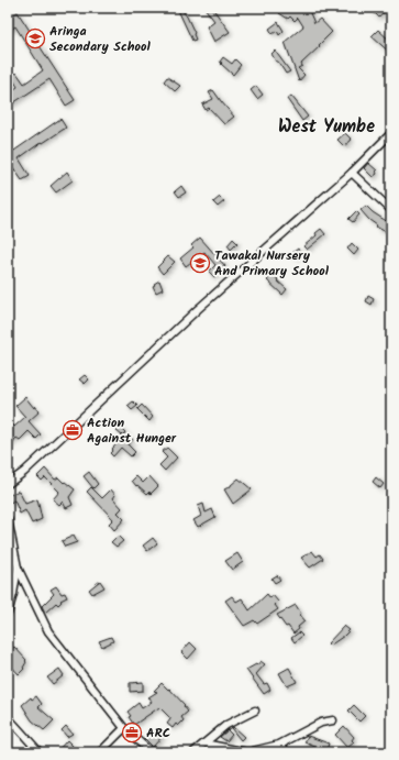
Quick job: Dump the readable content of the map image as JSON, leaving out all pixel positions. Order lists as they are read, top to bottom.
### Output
{
  "districts": ["West Yumbe"],
  "places": {
    "school or university": ["Aringa Secondary School", "Tawakal Nursery And Primary School"],
    "office": ["Action Against Hunger", "ARC"]
  }
}
